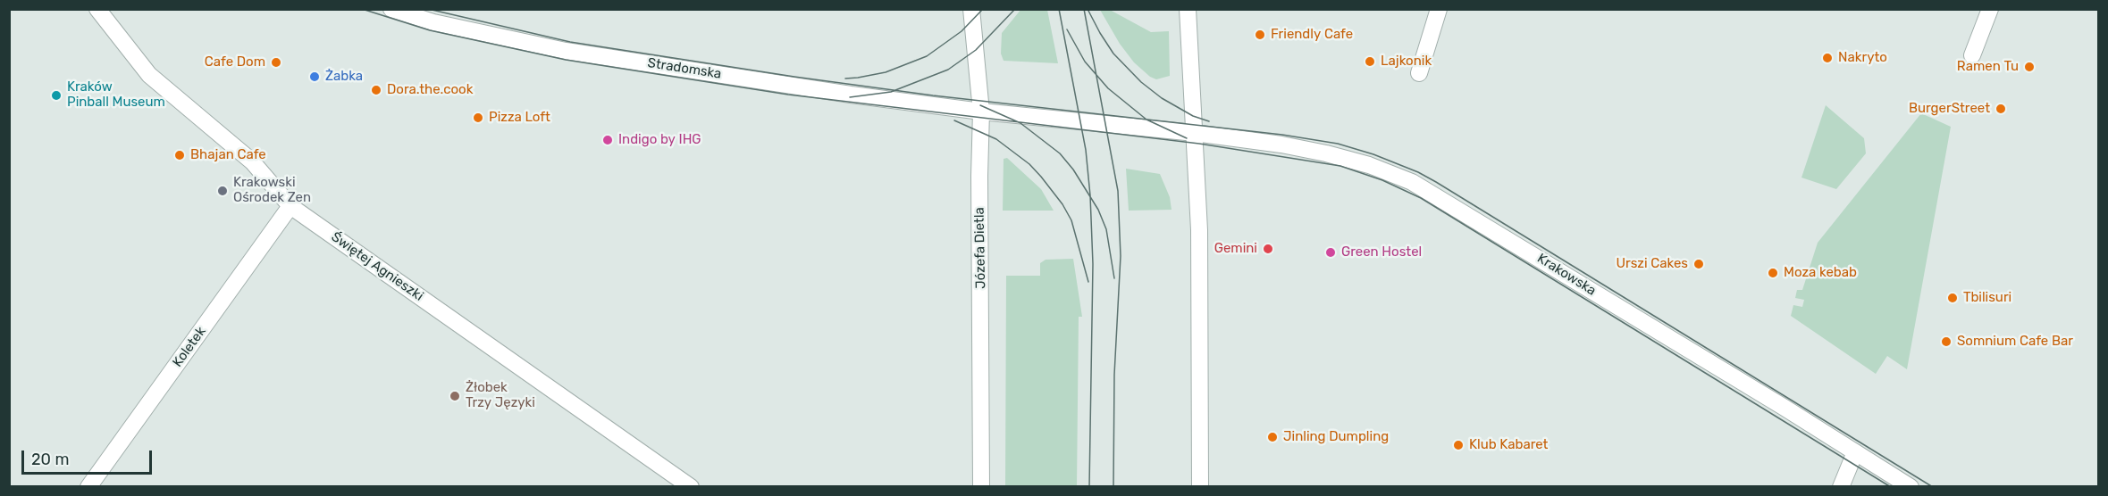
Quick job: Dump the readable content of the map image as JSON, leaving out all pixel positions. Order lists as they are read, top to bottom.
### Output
{
  "streets": {
    "street": [
      "Stradomska",
      "Józefa Dietla",
      "Świętej Agnieszki",
      "Krakowska",
      "Koletek"
    ]
  },
  "crossings": [
    ["Stradomska", "Józefa Dietla"],
    ["Stradomska", "Krakowska"],
    ["Świętej Agnieszki", "Koletek"]
  ],
  "places": [
    "Friendly Cafe",
    "Nakryto",
    "Lajkonik",
    "Cafe Dom",
    "Ramen Tu",
    "Żabka",
    "Dora.the.cook",
    "Kraków Pinball Museum",
    "BurgerStreet",
    "Pizza Loft",
    "Indigo by IHG",
    "Bhajan Cafe",
    "Krakowski Ośrodek Zen",
    "Gemini",
    "Green Hostel",
    "Urszi Cakes",
    "Moza kebab",
    "Tbilisuri",
    "Somnium Cafe Bar",
    "Żłobek Trzy Języki",
    "Jinling Dumpling",
    "Klub Kabaret"
  ],
  "scale_bar": "20 m"
}
